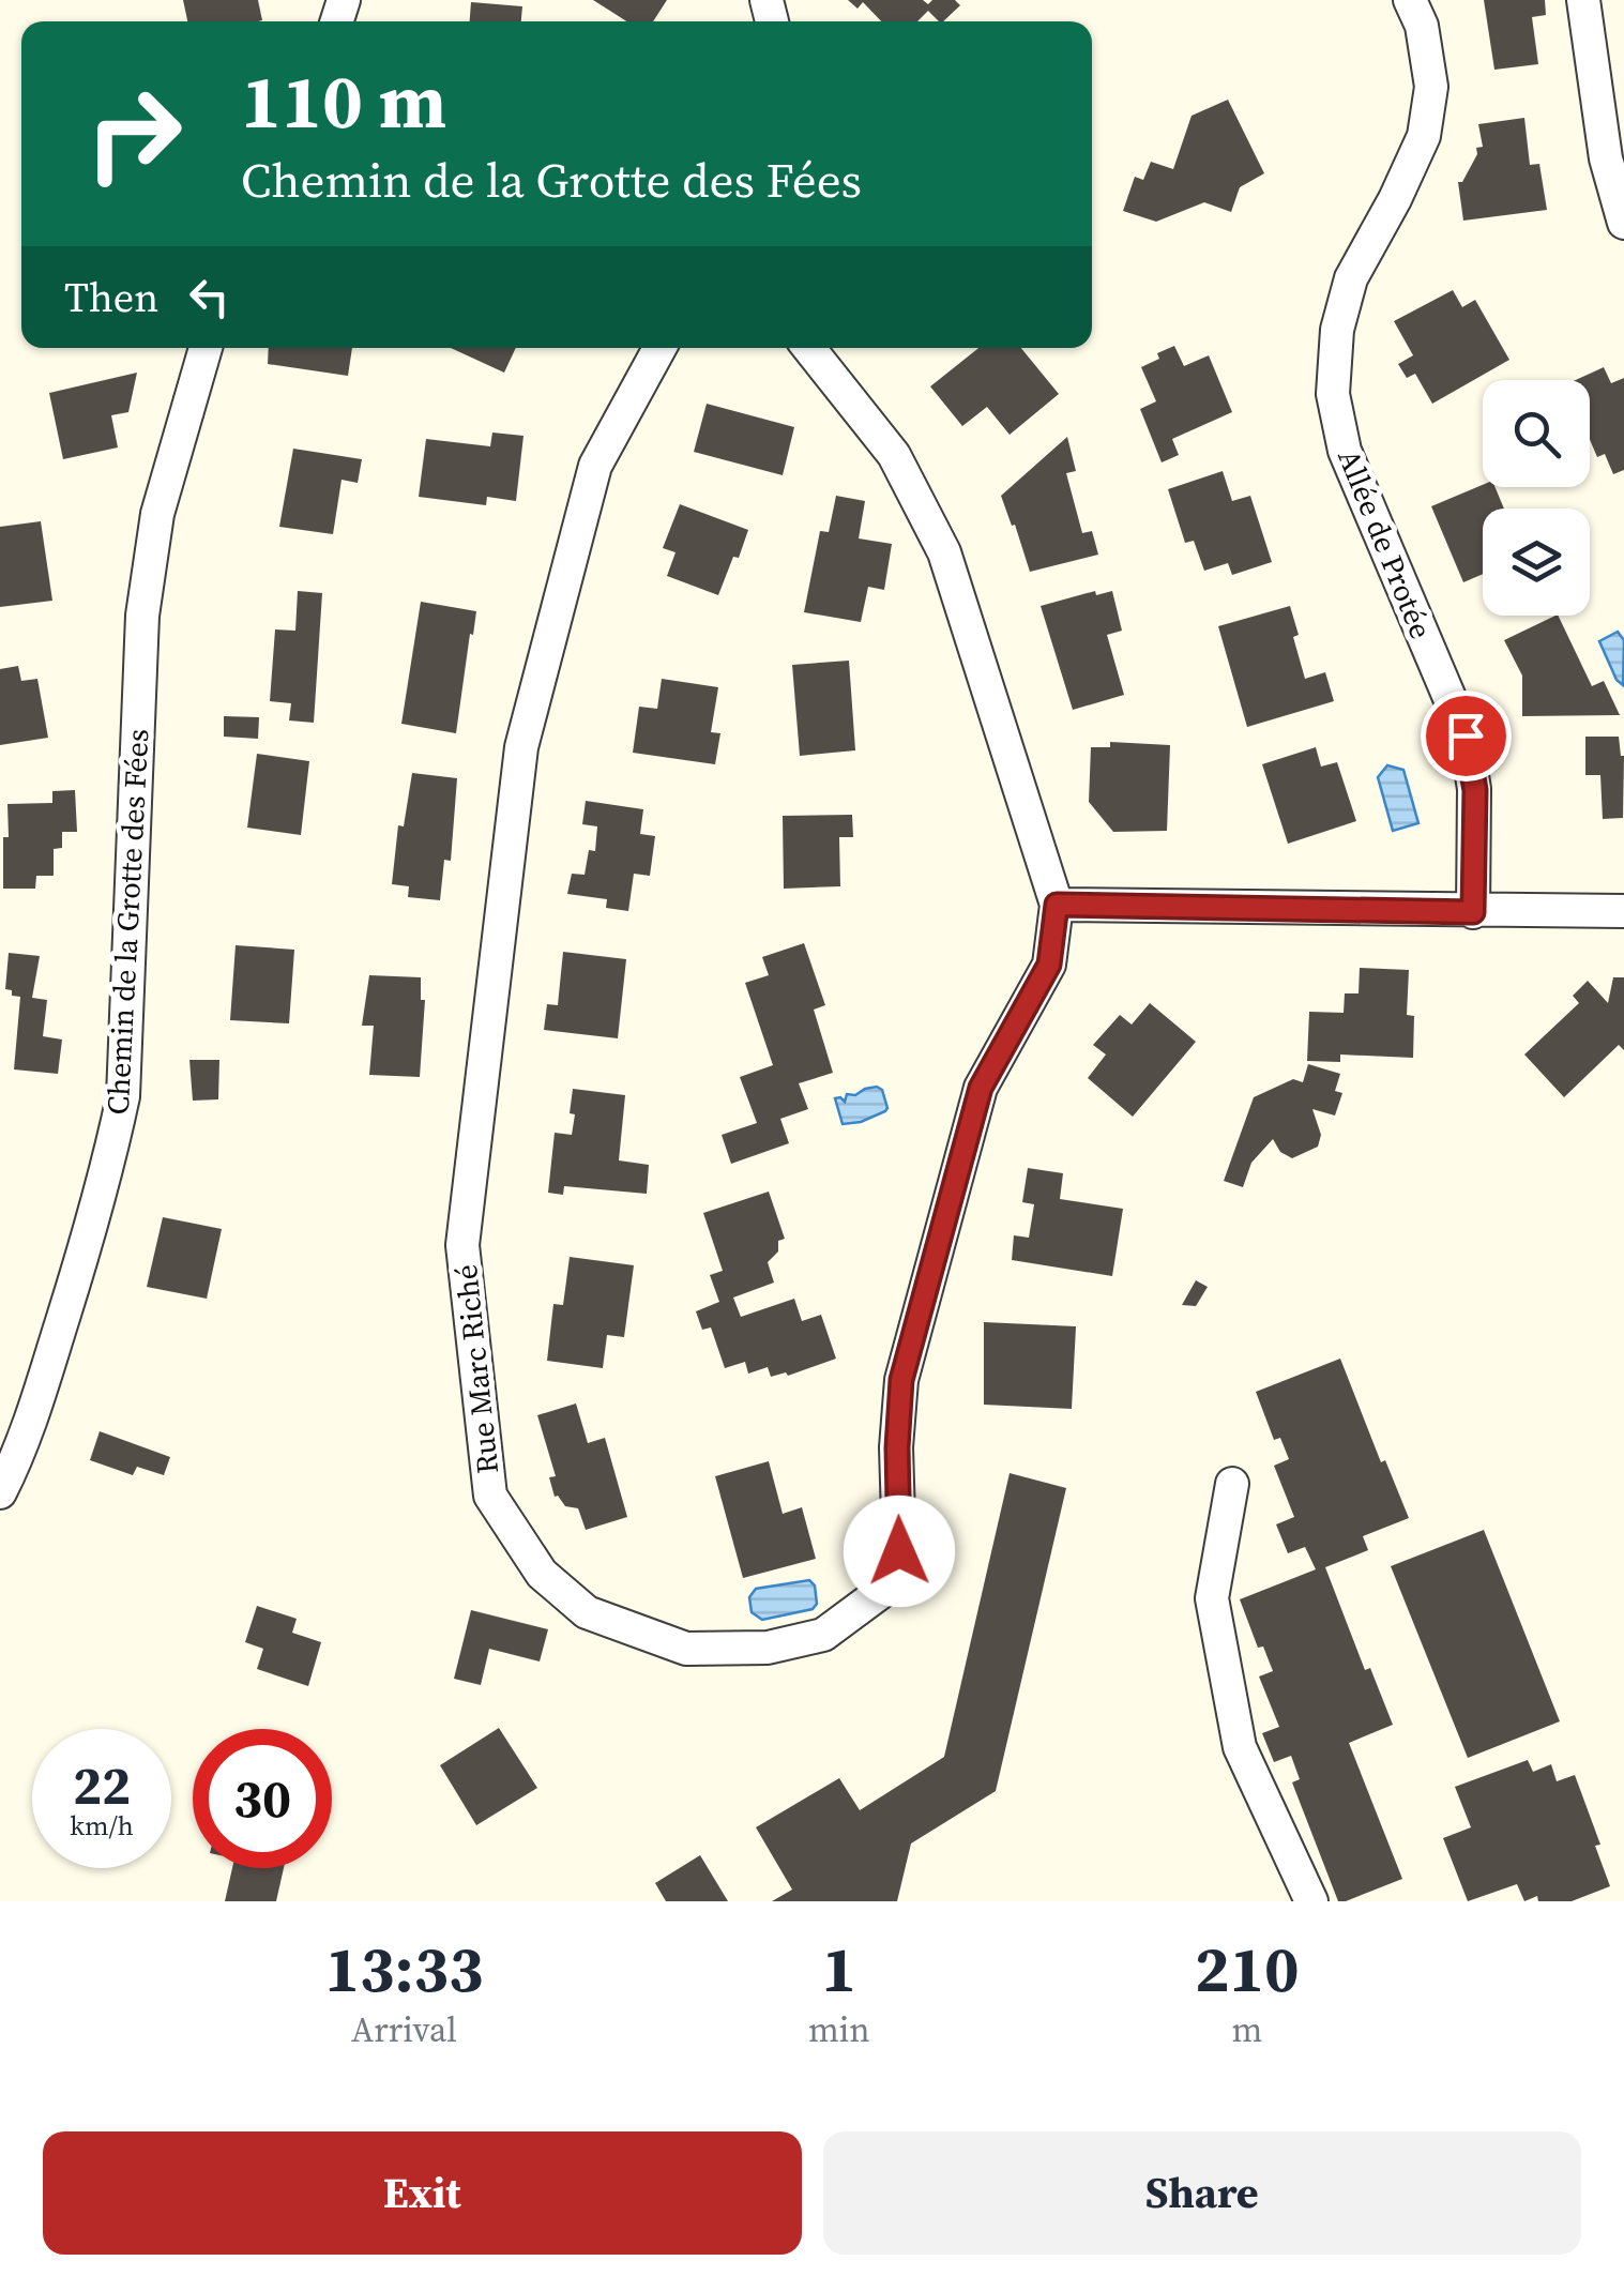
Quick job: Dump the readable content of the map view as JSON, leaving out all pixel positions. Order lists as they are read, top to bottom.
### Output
{
  "streets": {
    "street": ["Allée de Protée", "Chemin de la Grotte des Fées", "Rue Marc Riché"]
  },
  "page": {
    "turn": ["110 m", "Chemin de la Grotte des Fées"],
    "then": "Then",
    "speed": "22 km/h",
    "limit": "30",
    "eta": [
      "13:33",
      "Arrival",
      "1",
      "min",
      "210",
      "m"
    ],
    "buttons": ["Exit", "Share"]
  }
}
